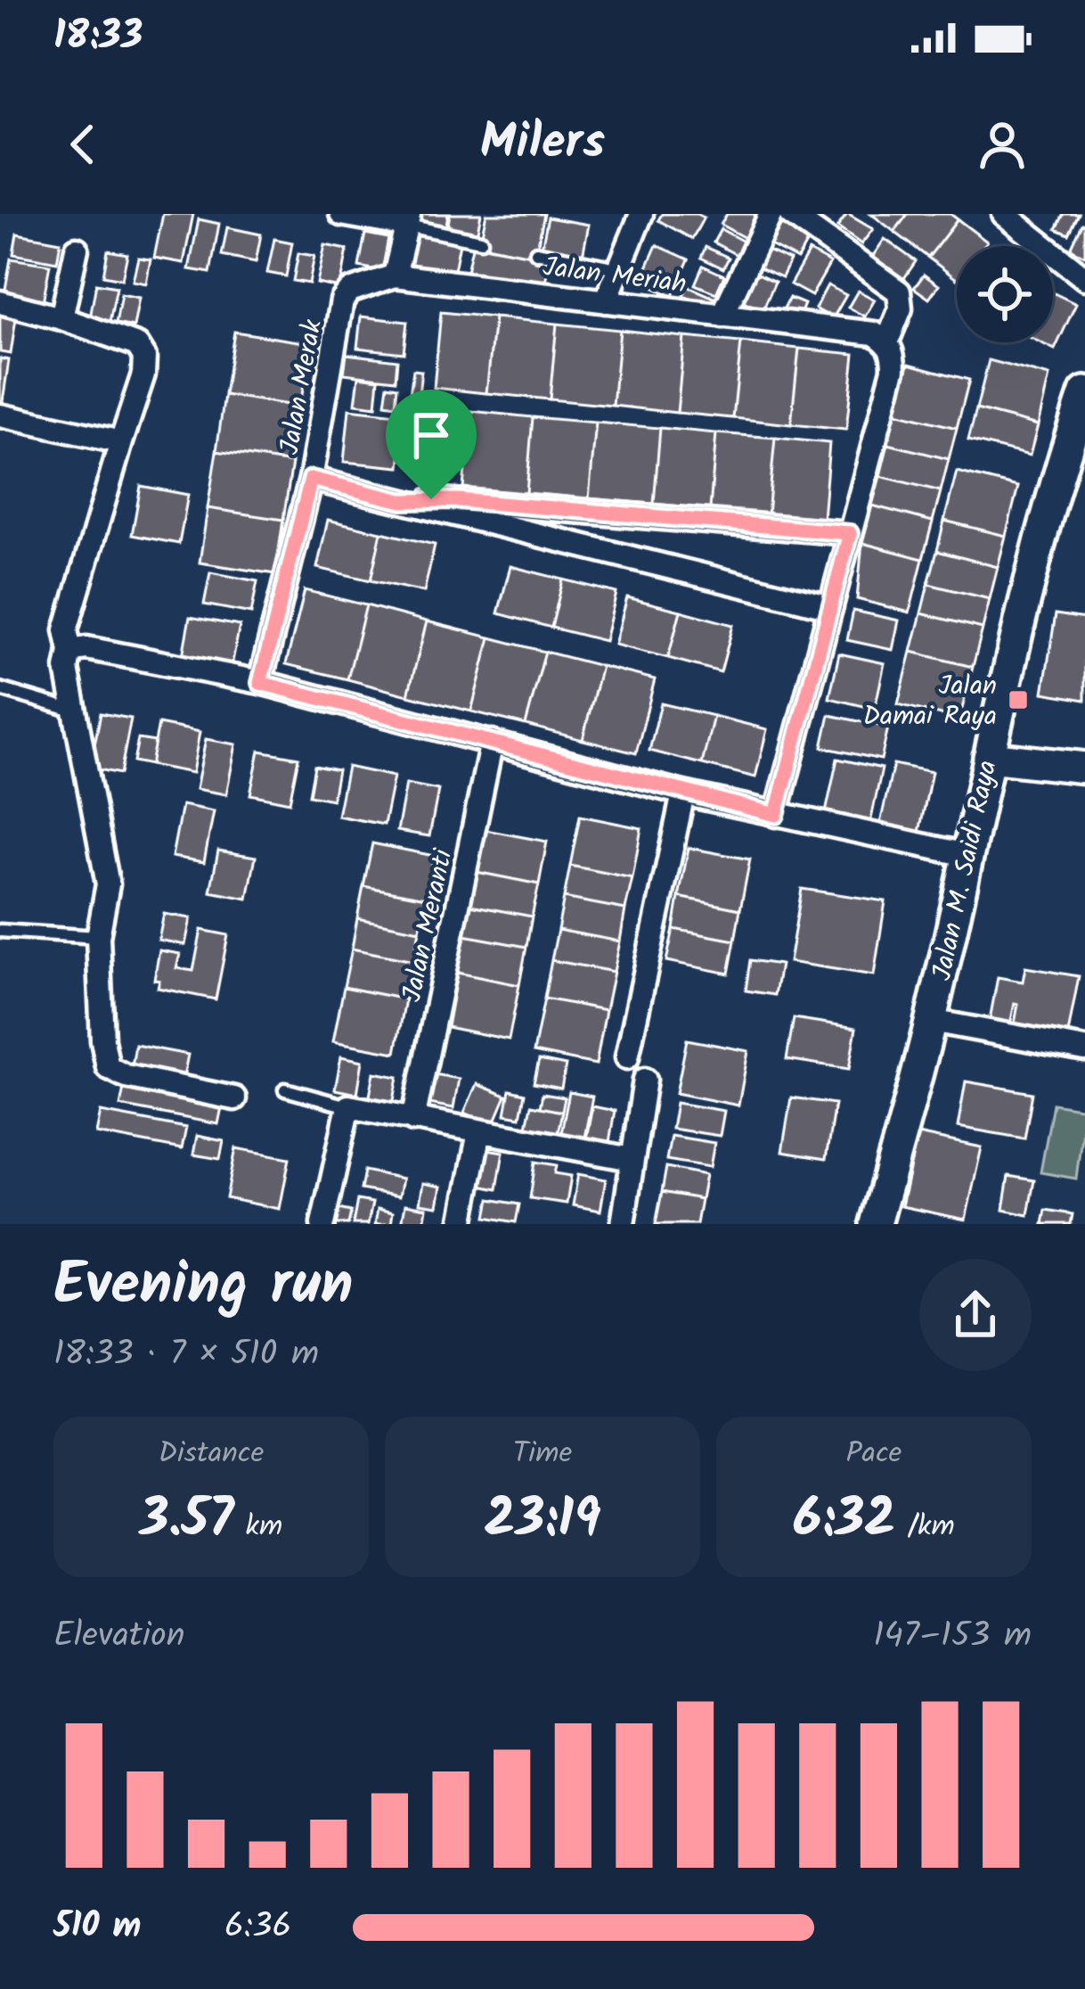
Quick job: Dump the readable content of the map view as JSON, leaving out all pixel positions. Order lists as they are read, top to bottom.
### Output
{
  "streets": {
    "street": [
      "Jalan Meriah",
      "Jalan Merak",
      "Jalan M. Saidi Raya",
      "Jalan Meranti"
    ]
  },
  "crossings": [
    ["Jalan Meriah", "Jalan Merak"]
  ],
  "places": {
    "transit": ["Jalan Damai Raya"]
  },
  "page": {
    "status": "18:33",
    "header": "Milers",
    "heading": ["Evening run", "18:33 · 7 × 510 m"],
    "stats": [
      ["Distance", "3.57 km"],
      ["Time", "23:19"],
      ["Pace", "6:32 /km"]
    ],
    "chart": ["Elevation", "147–153 m"],
    "list": [
      {
        "name": "510 m",
        "note": "6:36"
      }
    ]
  }
}
